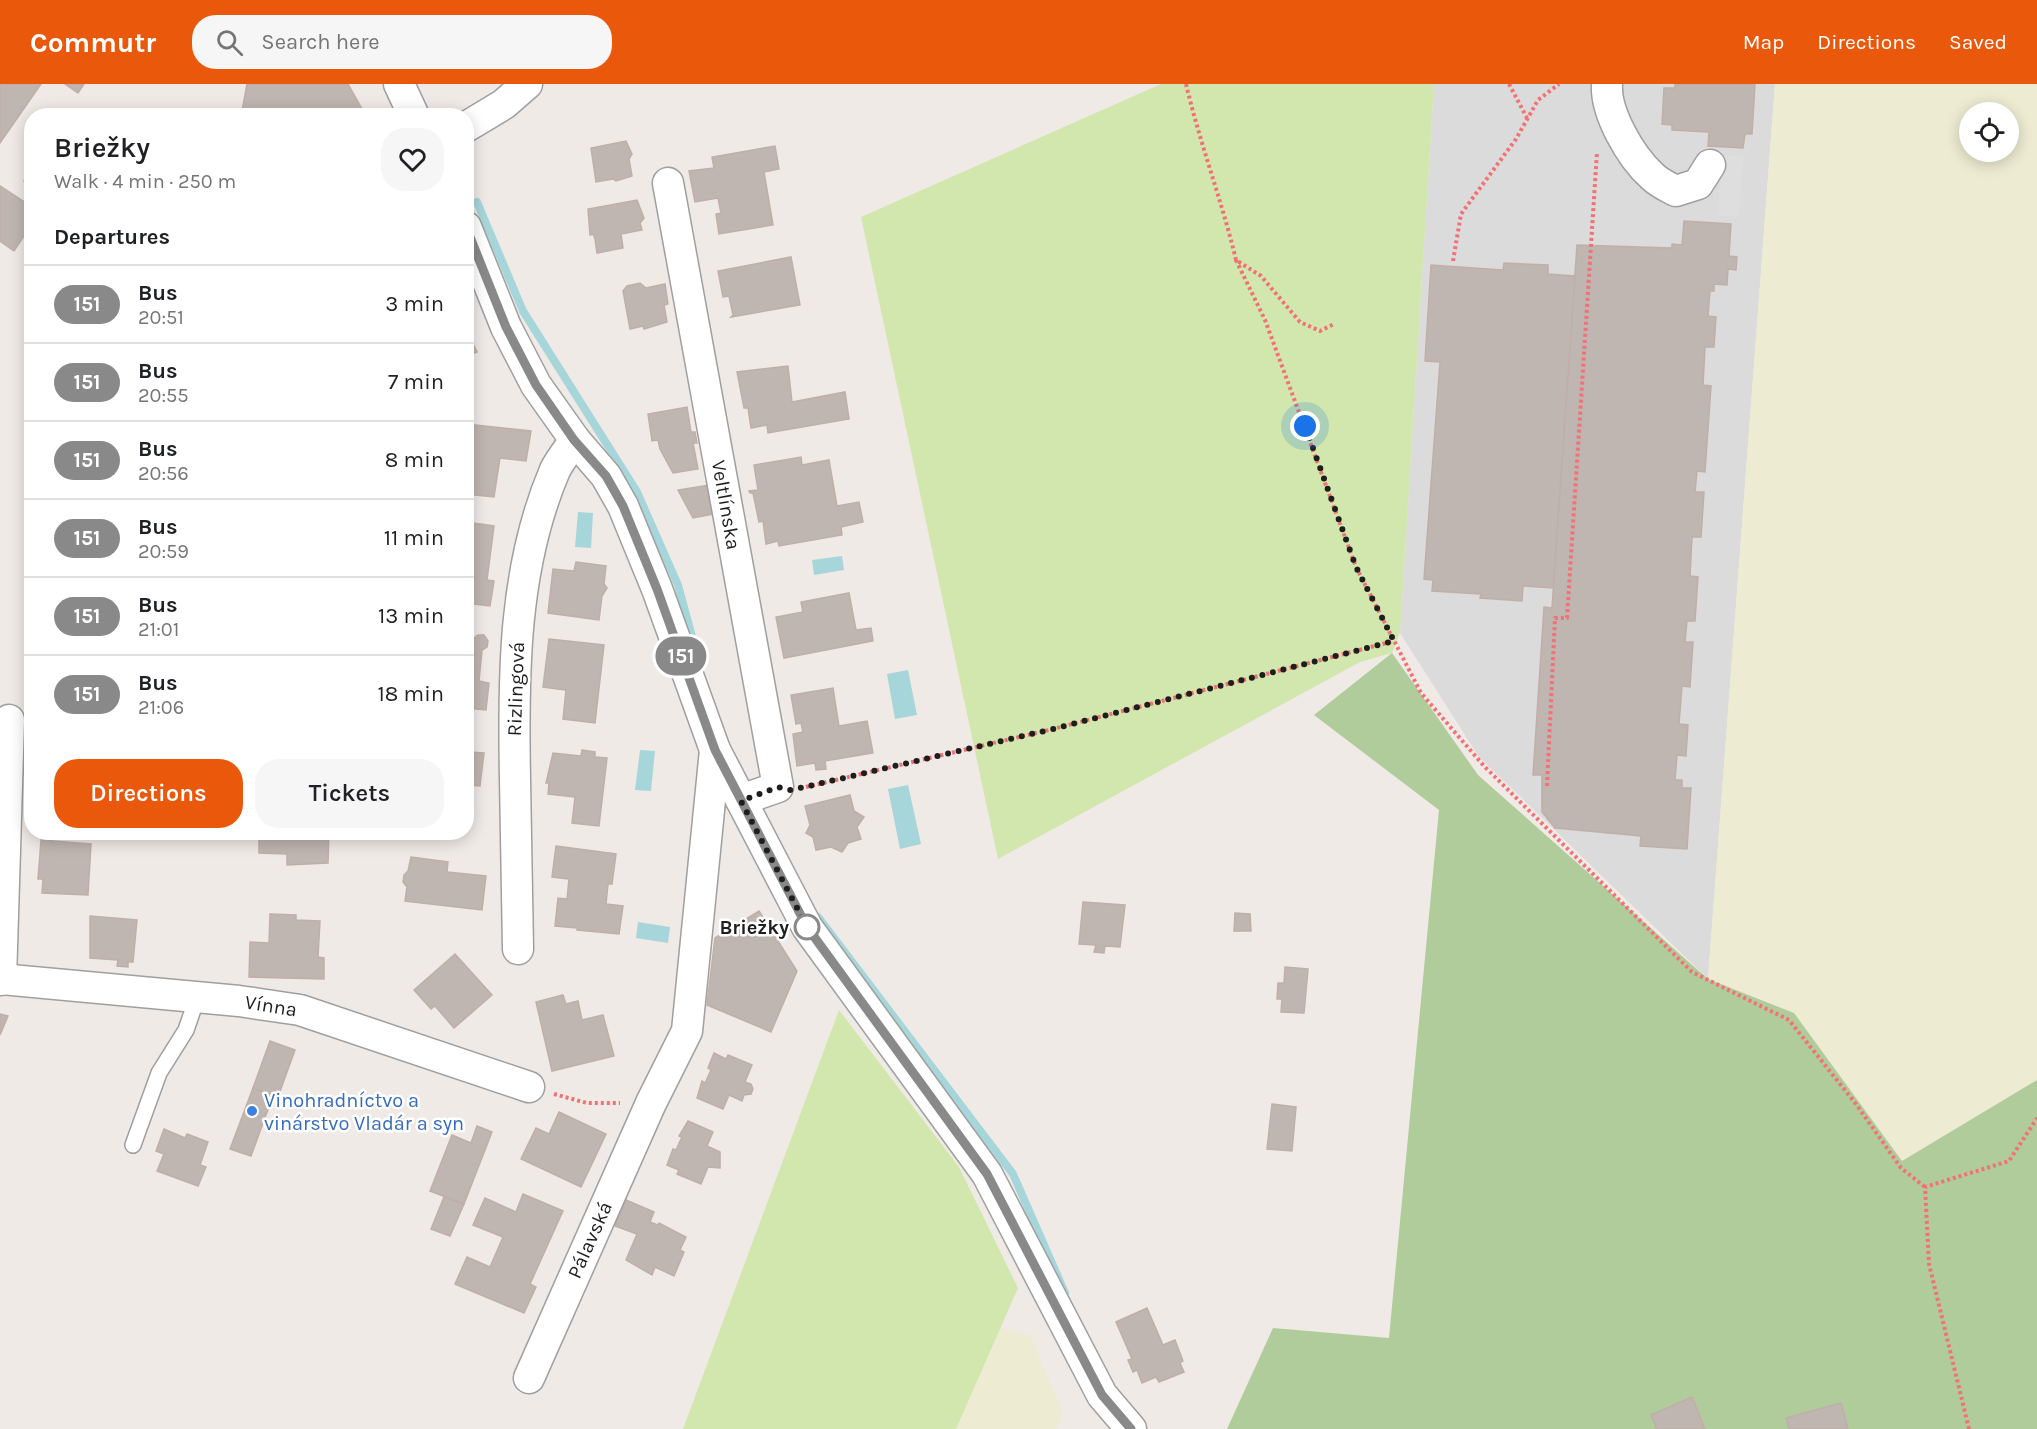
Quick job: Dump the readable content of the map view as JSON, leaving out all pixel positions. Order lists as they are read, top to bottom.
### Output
{
  "streets": {
    "street": [
      "Veltlínska",
      "Rizlingová",
      "Vínna",
      "Pálavská"
    ]
  },
  "places": ["Briežky", "Vinohradníctvo a vinárstvo Vladár a syn"],
  "lines": ["bus line 151"],
  "page": {
    "header": "Commutr",
    "search": "Search here",
    "nav": ["Map", "Directions", "Saved"],
    "on_map": "151",
    "heading": [
      ["Briežky", "Walk · 4 min · 250 m"],
      "Departures"
    ],
    "list": [
      {
        "mark": "151",
        "name": "Bus",
        "note": "20:51",
        "value": "3 min"
      },
      {
        "mark": "151",
        "name": "Bus",
        "note": "20:55",
        "value": "7 min"
      },
      {
        "mark": "151",
        "name": "Bus",
        "note": "20:56",
        "value": "8 min"
      },
      {
        "mark": "151",
        "name": "Bus",
        "note": "20:59",
        "value": "11 min"
      },
      {
        "mark": "151",
        "name": "Bus",
        "note": "21:01",
        "value": "13 min"
      },
      {
        "mark": "151",
        "name": "Bus",
        "note": "21:06",
        "value": "18 min"
      }
    ],
    "buttons": ["Directions", "Tickets"]
  }
}
